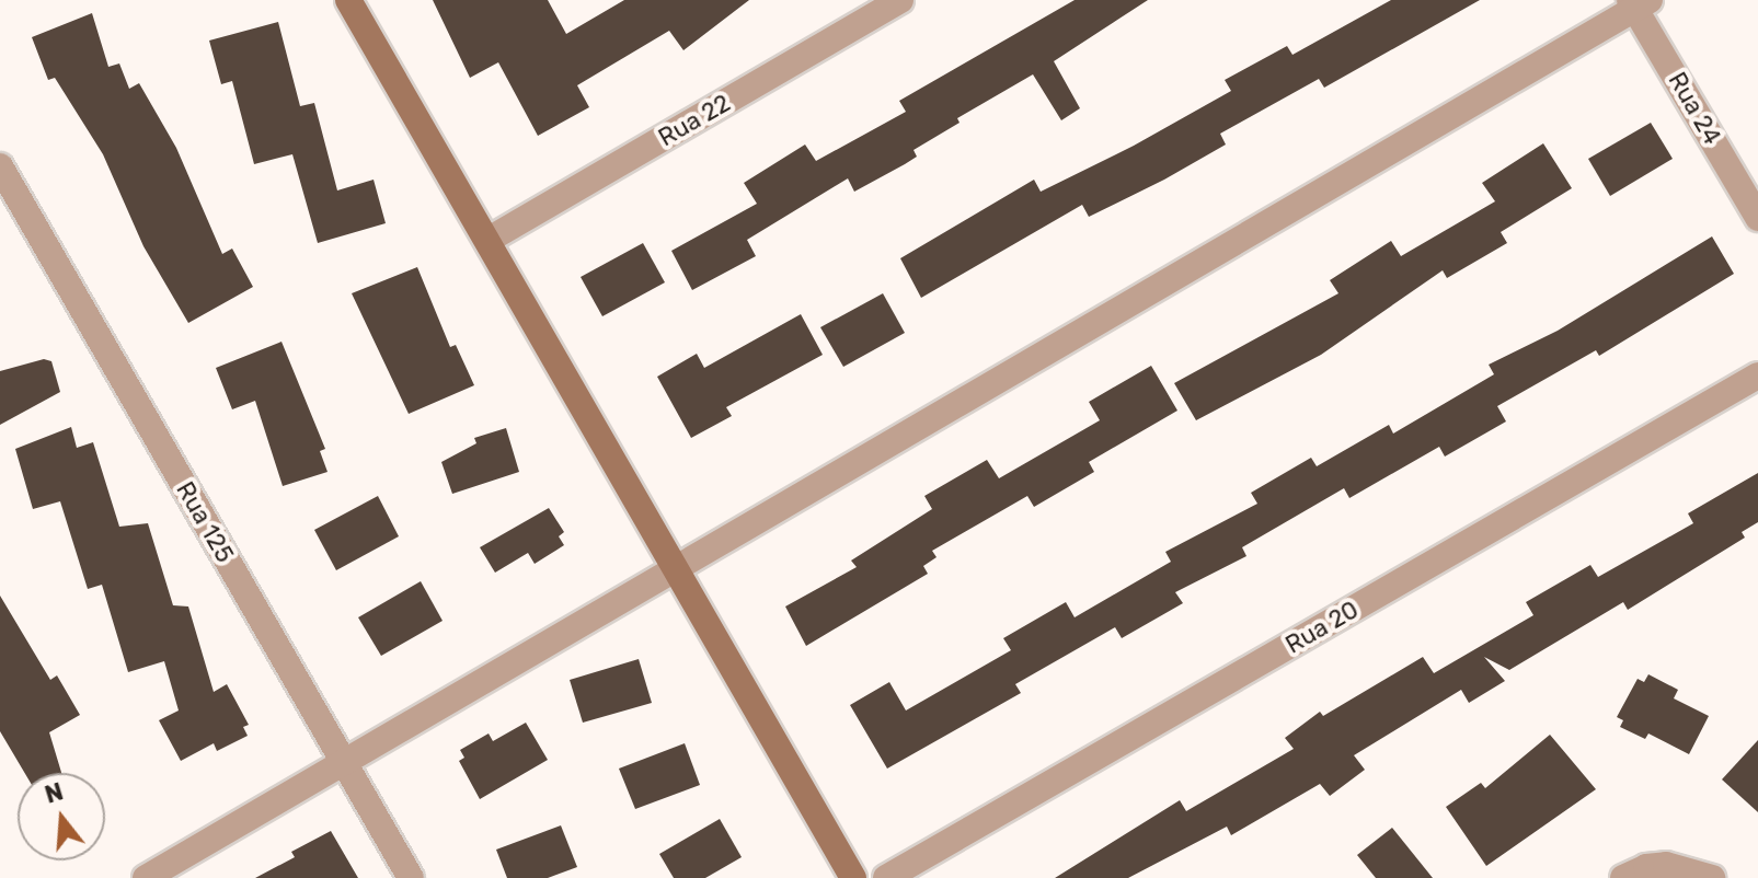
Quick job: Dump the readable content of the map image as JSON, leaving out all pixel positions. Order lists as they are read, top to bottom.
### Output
{
  "streets": {
    "street": [
      "Rua 24",
      "Rua 22",
      "Rua 125",
      "Rua 20"
    ]
  },
  "north": "top"
}
